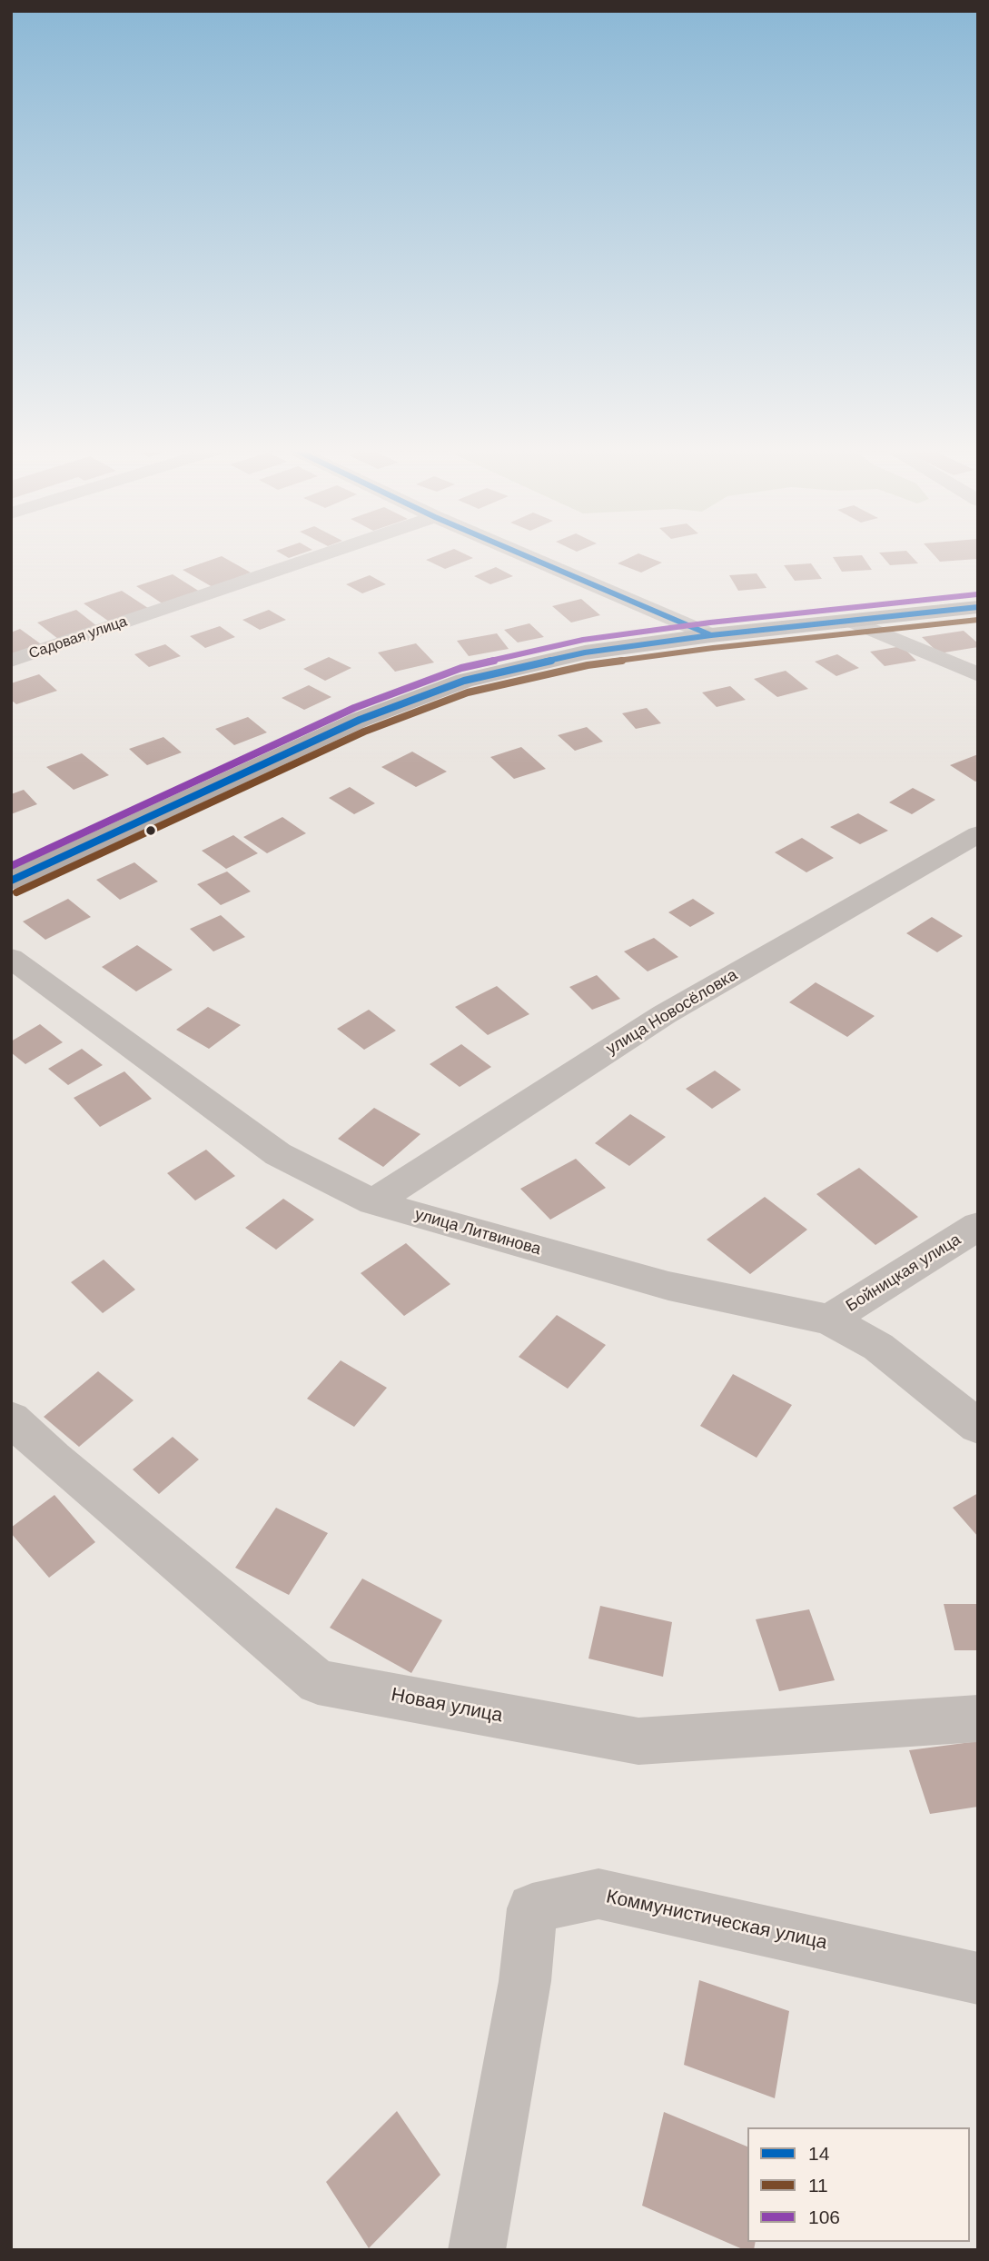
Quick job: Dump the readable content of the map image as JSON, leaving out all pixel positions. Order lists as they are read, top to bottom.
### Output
{
  "streets": {
    "street": [
      "Садовая улица",
      "улица Новосёловка",
      "улица Литвинова",
      "Бойницкая улица",
      "Новая улица",
      "Коммунистическая улица"
    ]
  },
  "crossings": [
    ["улица Новосёловка", "улица Литвинова"],
    ["улица Литвинова", "Бойницкая улица"]
  ],
  "lines": ["transit line 14", "transit line 106", "transit line 11"],
  "legend": ["14", "11", "106"]
}
